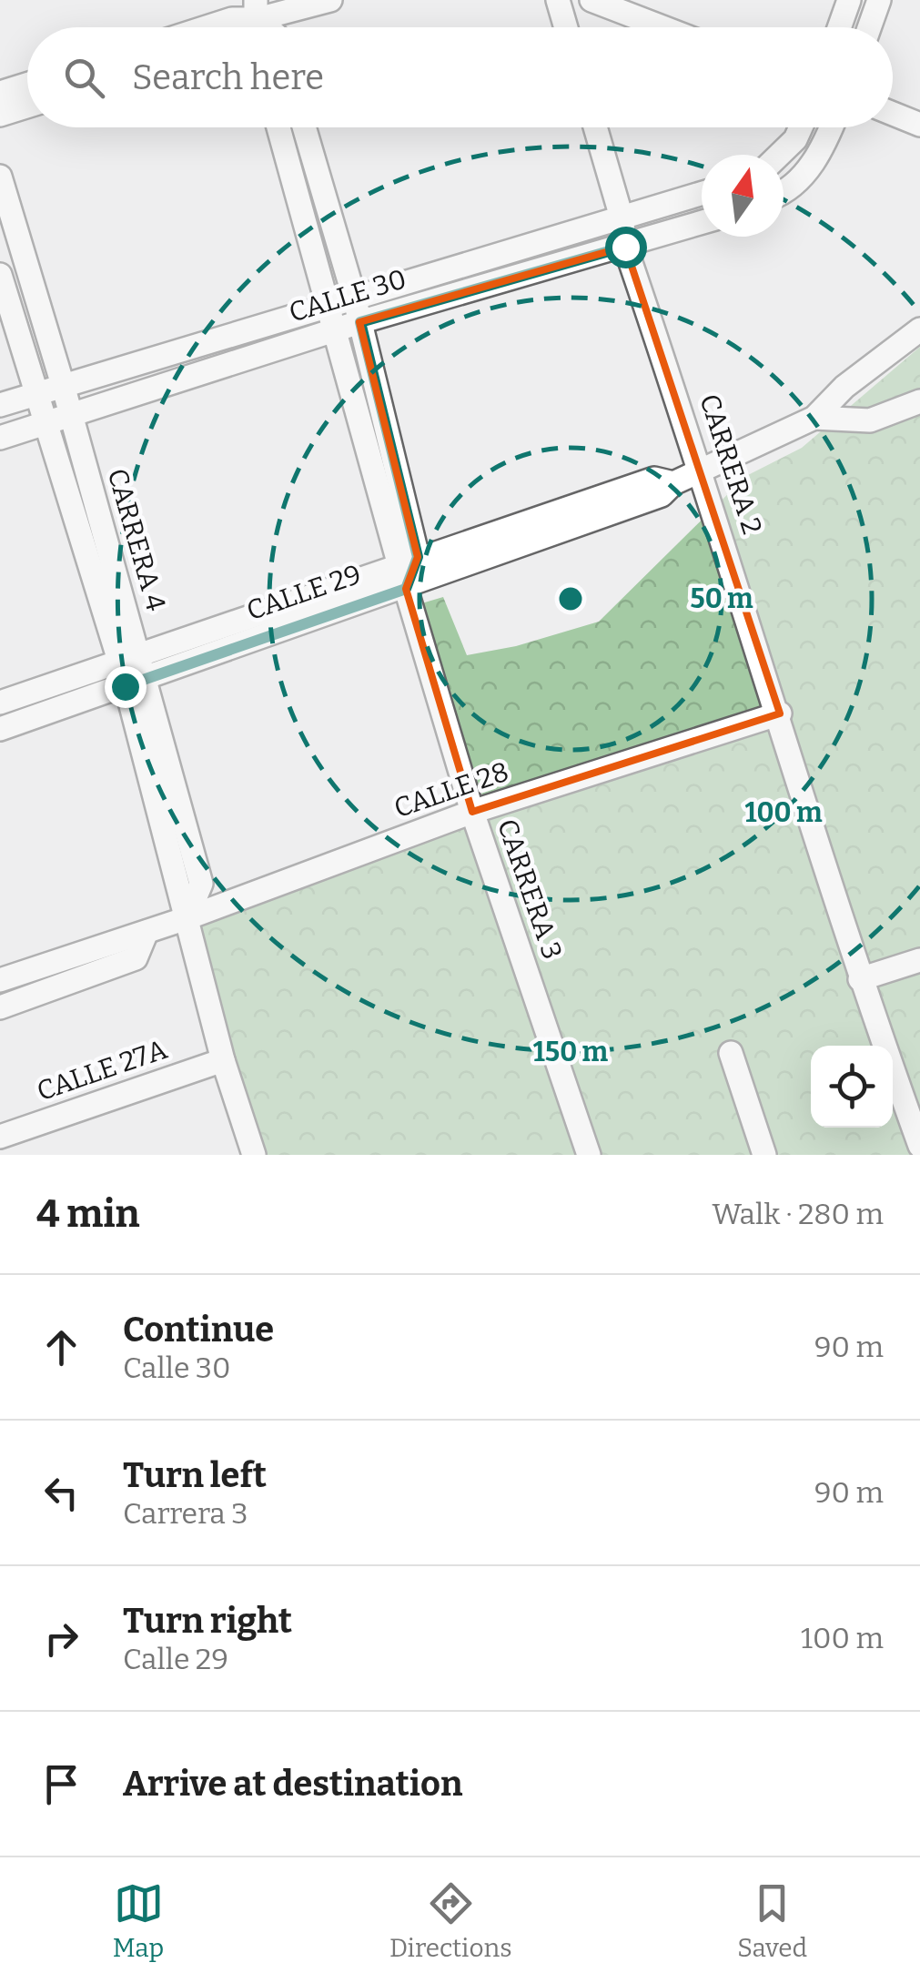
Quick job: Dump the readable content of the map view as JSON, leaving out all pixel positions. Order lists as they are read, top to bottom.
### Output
{
  "streets": {
    "street": [
      "CALLE 30",
      "CARRERA 2",
      "CARRERA 4",
      "CALLE 29",
      "CALLE 28",
      "CARRERA 3",
      "CALLE 27A"
    ]
  },
  "crossings": [
    ["CALLE 30", "CARRERA 2"],
    ["CALLE 30", "CARRERA 4"],
    ["CALLE 30", "CARRERA 3"],
    ["CARRERA 2", "CALLE 29"],
    ["CARRERA 2", "CALLE 28"],
    ["CARRERA 4", "CALLE 29"],
    ["CARRERA 4", "CALLE 28"],
    ["CARRERA 4", "CALLE 27A"],
    ["CALLE 29", "CARRERA 3"],
    ["CALLE 28", "CARRERA 3"]
  ],
  "north": "top",
  "page": {
    "search": "Search here",
    "heading": ["4 min", "Walk · 280 m"],
    "list": [
      ["Continue", "Calle 30", "90 m"],
      ["Turn left", "Carrera 3", "90 m"],
      ["Turn right", "Calle 29", "100 m"],
      "Arrive at destination"
    ],
    "nav": ["Map", "Directions", "Saved"]
  },
  "rings": ["50 m", "100 m", "150 m"]
}
